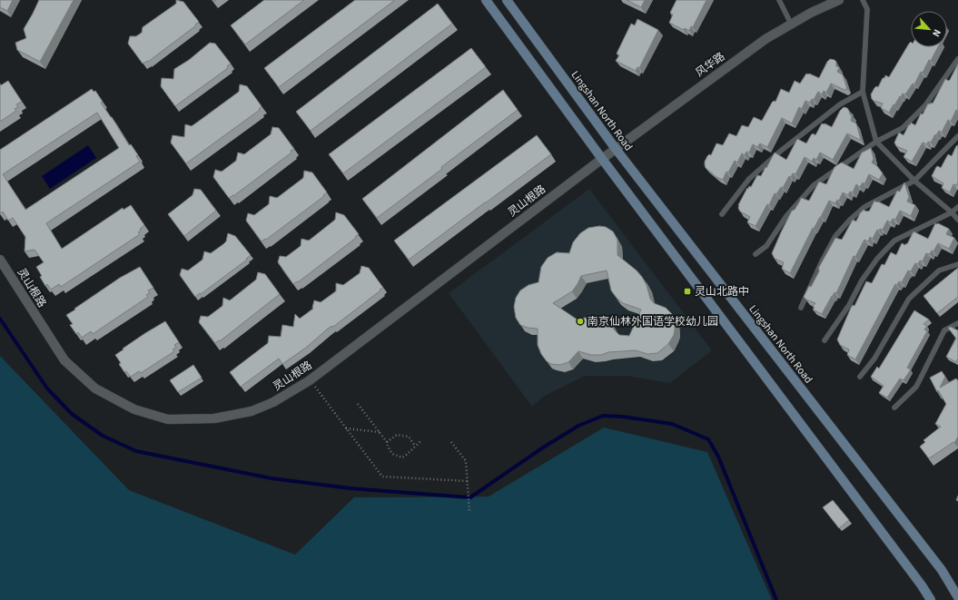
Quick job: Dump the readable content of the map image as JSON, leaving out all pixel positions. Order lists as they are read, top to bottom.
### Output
{
  "streets": {
    "main road": ["Lingshan North Road"],
    "street": ["风华路", "灵山根路"]
  },
  "crossings": [
    ["风华路", "Lingshan North Road"],
    ["风华路", "灵山根路"]
  ],
  "places": {
    "transit": ["灵山北路中"],
    "other": ["南京仙林外国语学校幼儿园"]
  },
  "north": "bottom right"
}
